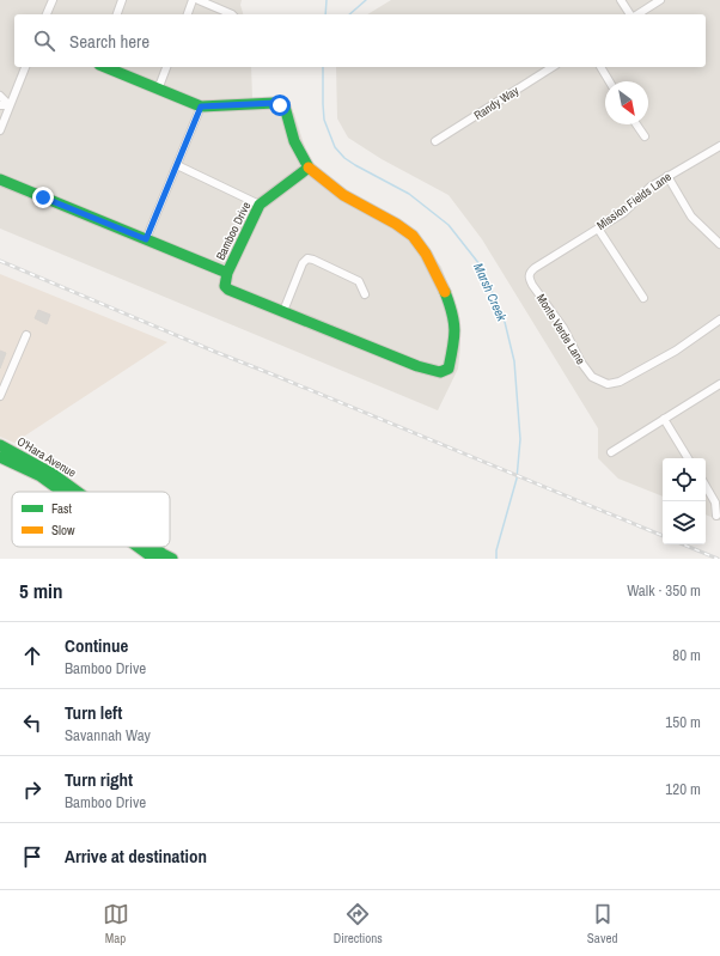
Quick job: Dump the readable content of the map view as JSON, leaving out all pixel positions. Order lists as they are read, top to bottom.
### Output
{
  "streets": {
    "street": [
      "Randy Way",
      "Mission Fields Lane",
      "Bamboo Drive",
      "Monte Verde Lane",
      "O'Hara Avenue"
    ]
  },
  "crossings": [
    ["Mission Fields Lane", "Monte Verde Lane"]
  ],
  "water": ["Marsh Creek"],
  "legend": ["Fast", "Slow"],
  "north": "bottom right",
  "page": {
    "search": "Search here",
    "heading": ["5 min", "Walk · 350 m"],
    "list": [
      ["Continue", "Bamboo Drive", "80 m"],
      ["Turn left", "Savannah Way", "150 m"],
      ["Turn right", "Bamboo Drive", "120 m"],
      "Arrive at destination"
    ],
    "nav": ["Map", "Directions", "Saved"]
  }
}
